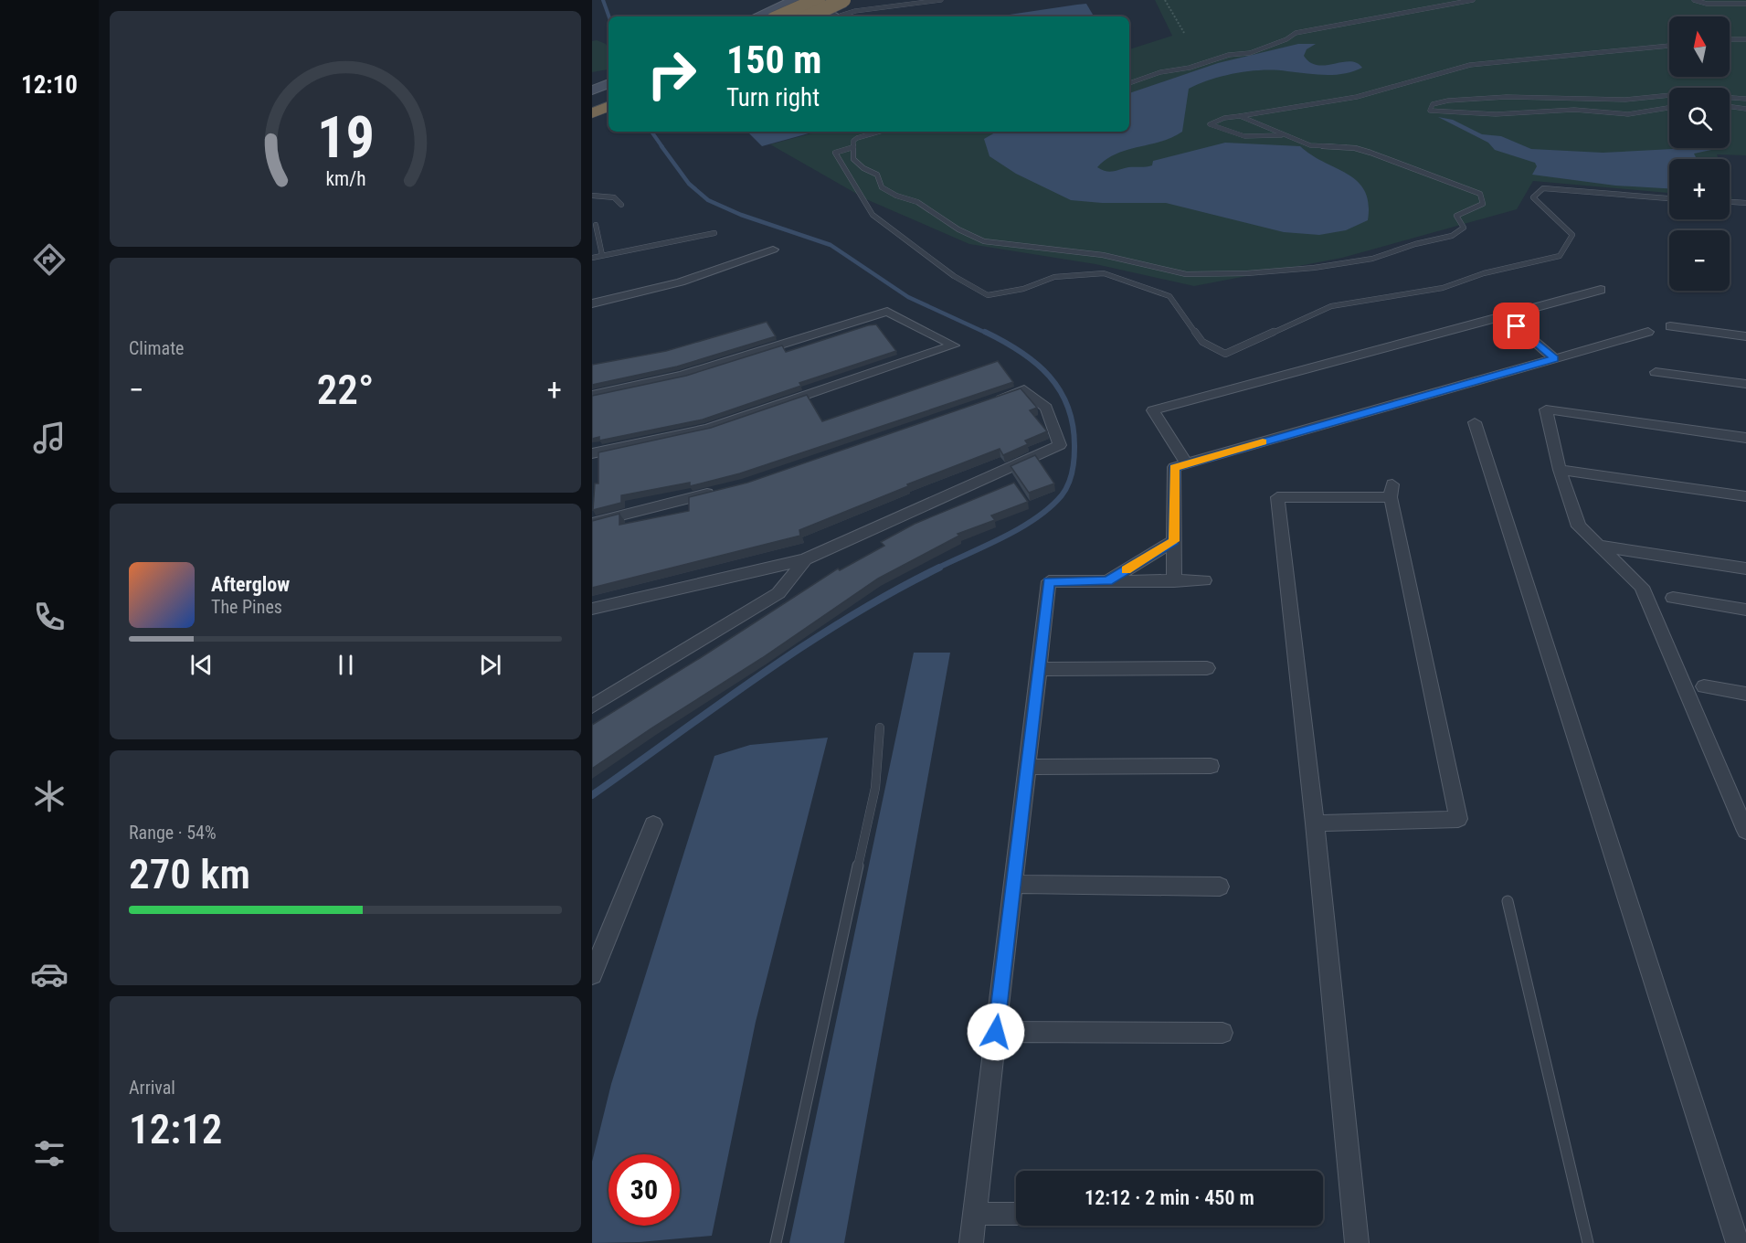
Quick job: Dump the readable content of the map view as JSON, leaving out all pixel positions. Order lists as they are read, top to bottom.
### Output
{
  "north": "top",
  "page": {
    "tabs": "12:10",
    "map_buttons": ["+", "−"],
    "turn": ["150 m", "Turn right"],
    "tile": [
      "Climate",
      ["Range · 54%", "270 km"],
      ["Arrival", "12:12"]
    ],
    "heat": ["−", "22°", "+"],
    "song": ["Afterglow", "The Pines"],
    "limit": "30",
    "trip": "12:12 · 2 min · 450 m",
    "gauge": ["19", "km/h"]
  }
}
